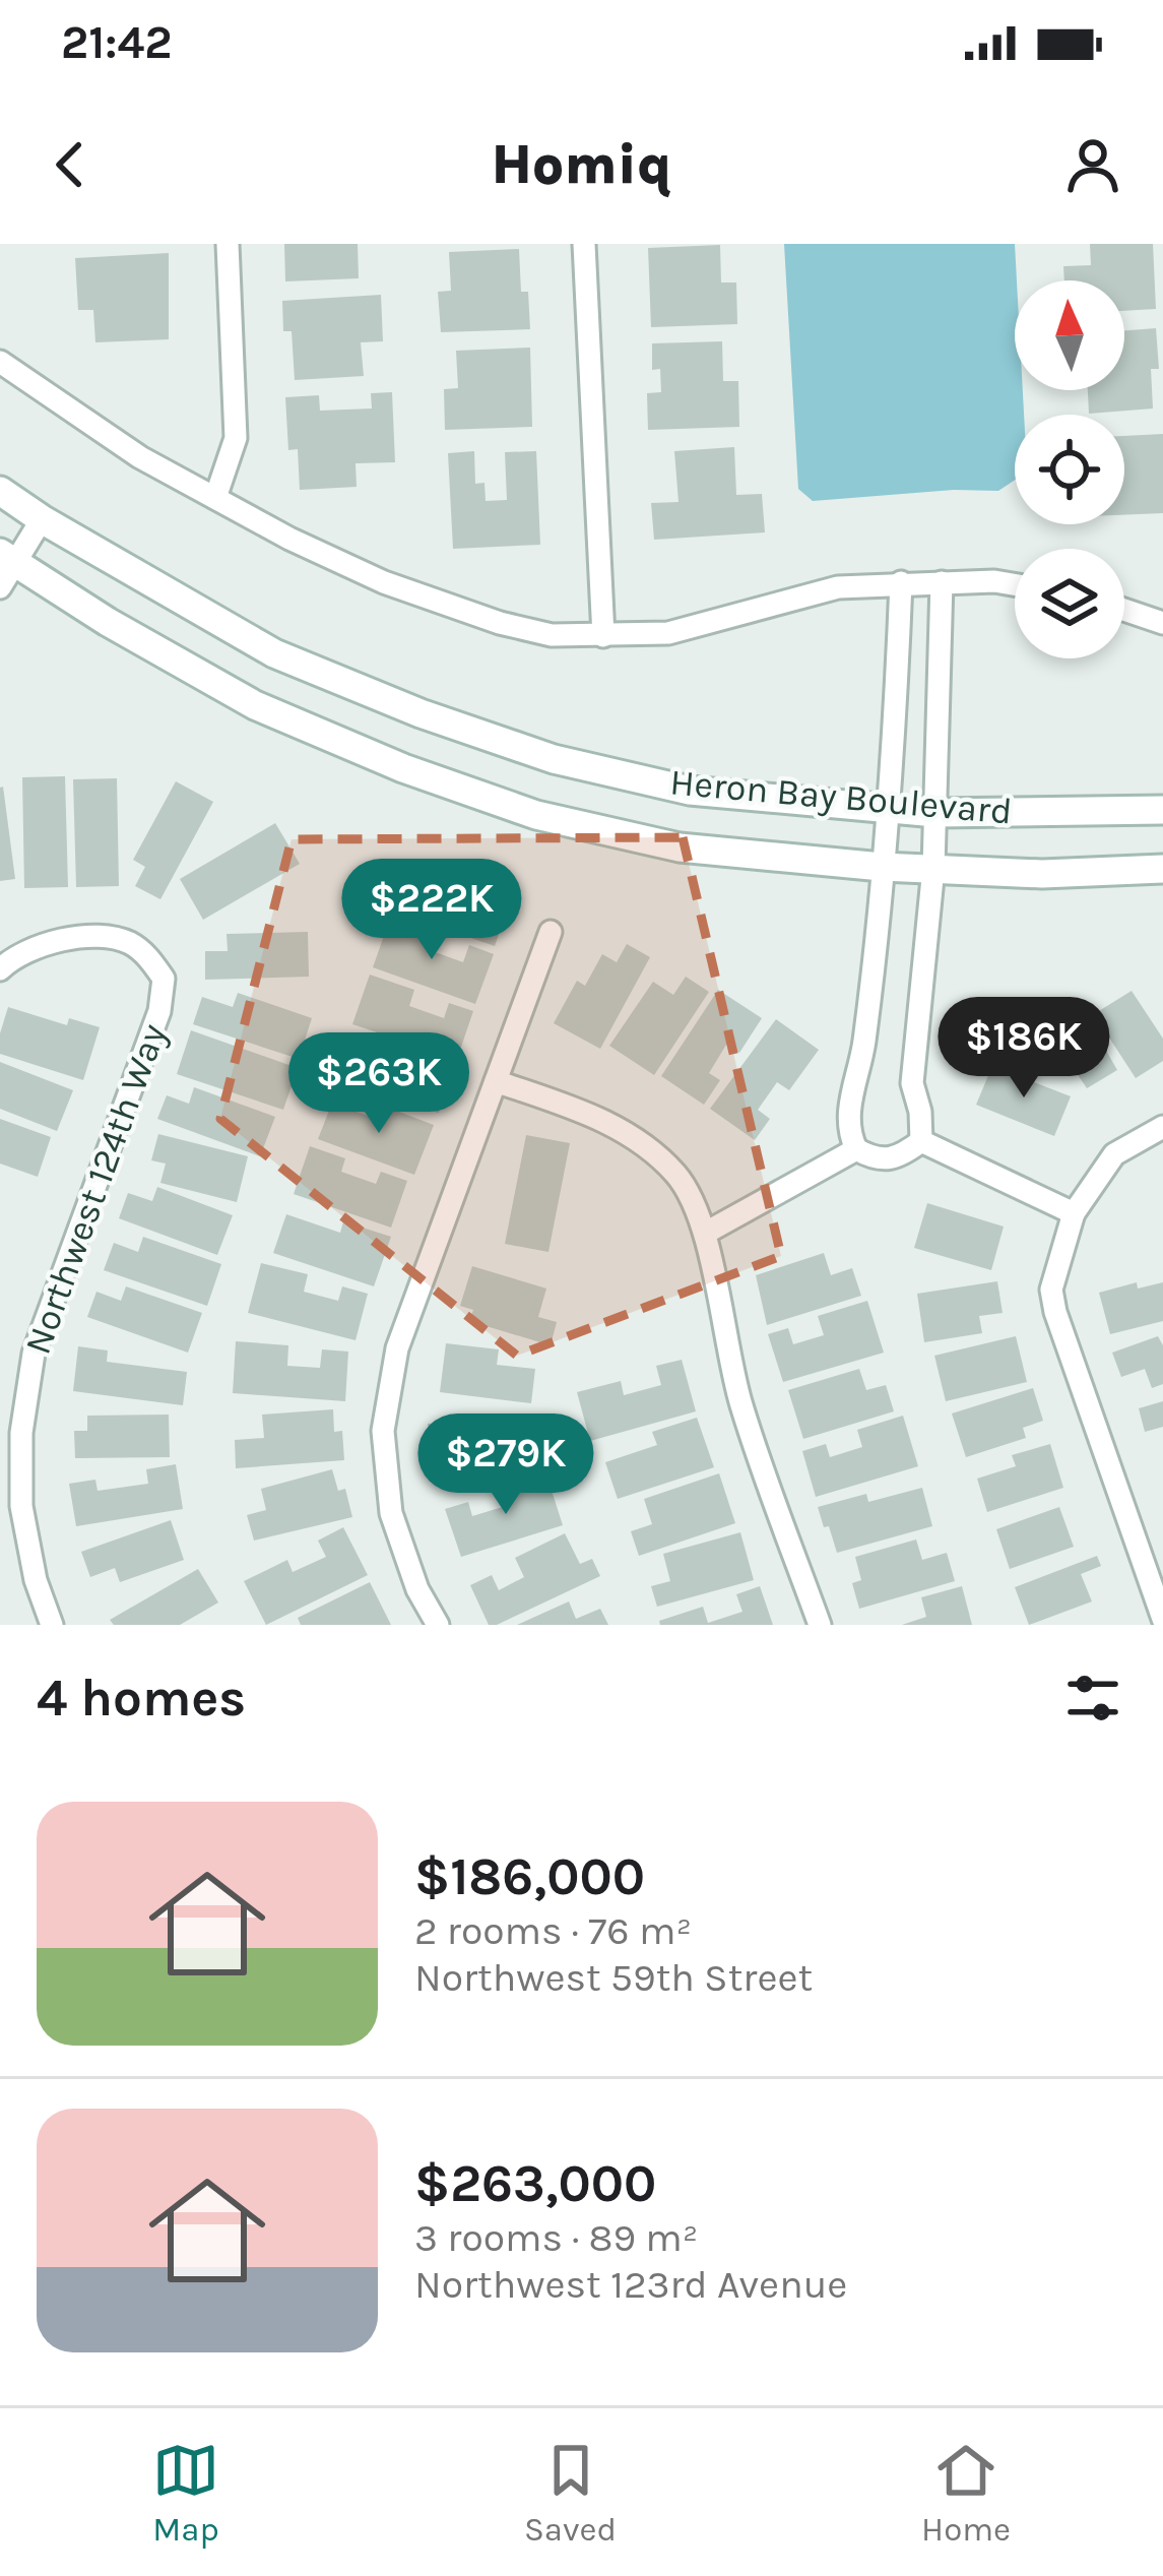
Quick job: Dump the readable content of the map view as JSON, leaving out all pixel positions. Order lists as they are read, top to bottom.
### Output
{
  "streets": {
    "street": ["Heron Bay Boulevard", "Northwest 124th Way"]
  },
  "north": "top",
  "page": {
    "status": "21:42",
    "header": "Homiq",
    "price": [
      "$222K",
      "$186K",
      "$263K",
      "$279K"
    ],
    "heading": "4 homes",
    "list": [
      {
        "name": "$186,000",
        "note": "2 rooms · 76 m² · Northwest 59th Street"
      },
      {
        "name": "$263,000",
        "note": "3 rooms · 89 m² · Northwest 123rd Avenue"
      }
    ],
    "tabs": ["Map", "Saved", "Home"]
  }
}
